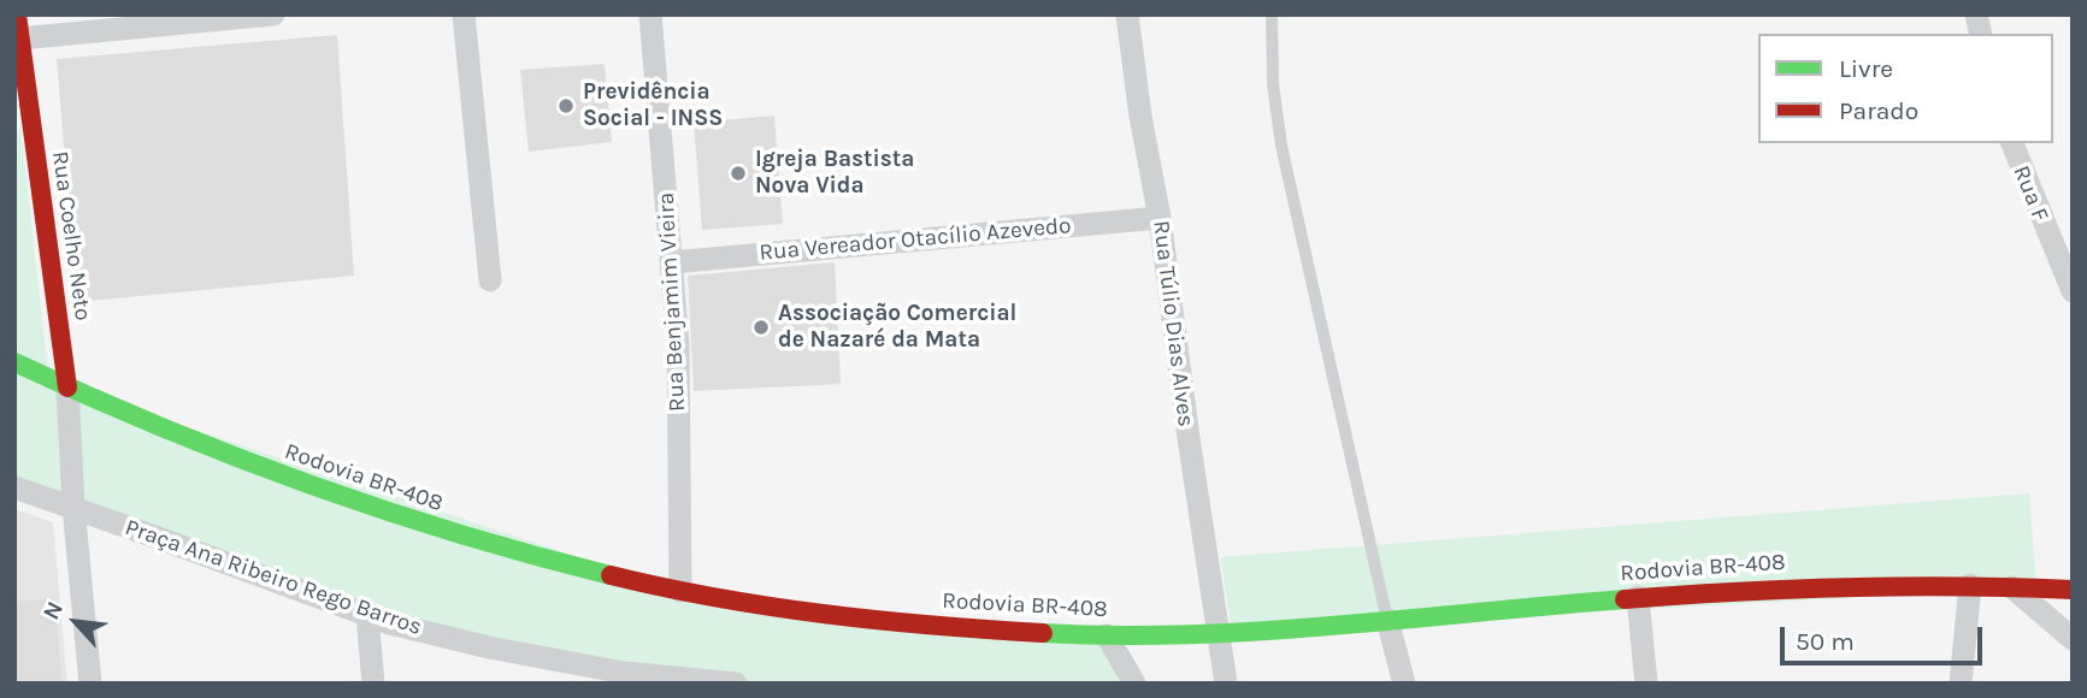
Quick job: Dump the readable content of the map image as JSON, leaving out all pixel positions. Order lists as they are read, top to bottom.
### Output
{
  "streets": {
    "main road": ["Rua Coelho Neto", "Rodovia BR-408"],
    "street": [
      "Rua F",
      "Rua Vereador Otacílio Azevedo",
      "Rua Benjamim Vieira",
      "Rua Túlio Dias Alves",
      "Praça Ana Ribeiro Rego Barros"
    ]
  },
  "crossings": [
    ["Rua Coelho Neto", "Rodovia BR-408"],
    ["Rua Vereador Otacílio Azevedo", "Rua Benjamim Vieira"],
    ["Rua Vereador Otacílio Azevedo", "Rua Túlio Dias Alves"],
    ["Rua Benjamim Vieira", "Rodovia BR-408"],
    ["Rua Túlio Dias Alves", "Rodovia BR-408"]
  ],
  "places": ["Previdência Social - INSS", "Igreja Bastista Nova Vida", "Associação Comercial de Nazaré da Mata"],
  "legend": ["Livre", "Parado"],
  "scale_bar": "50 m",
  "north": "top left"
}
